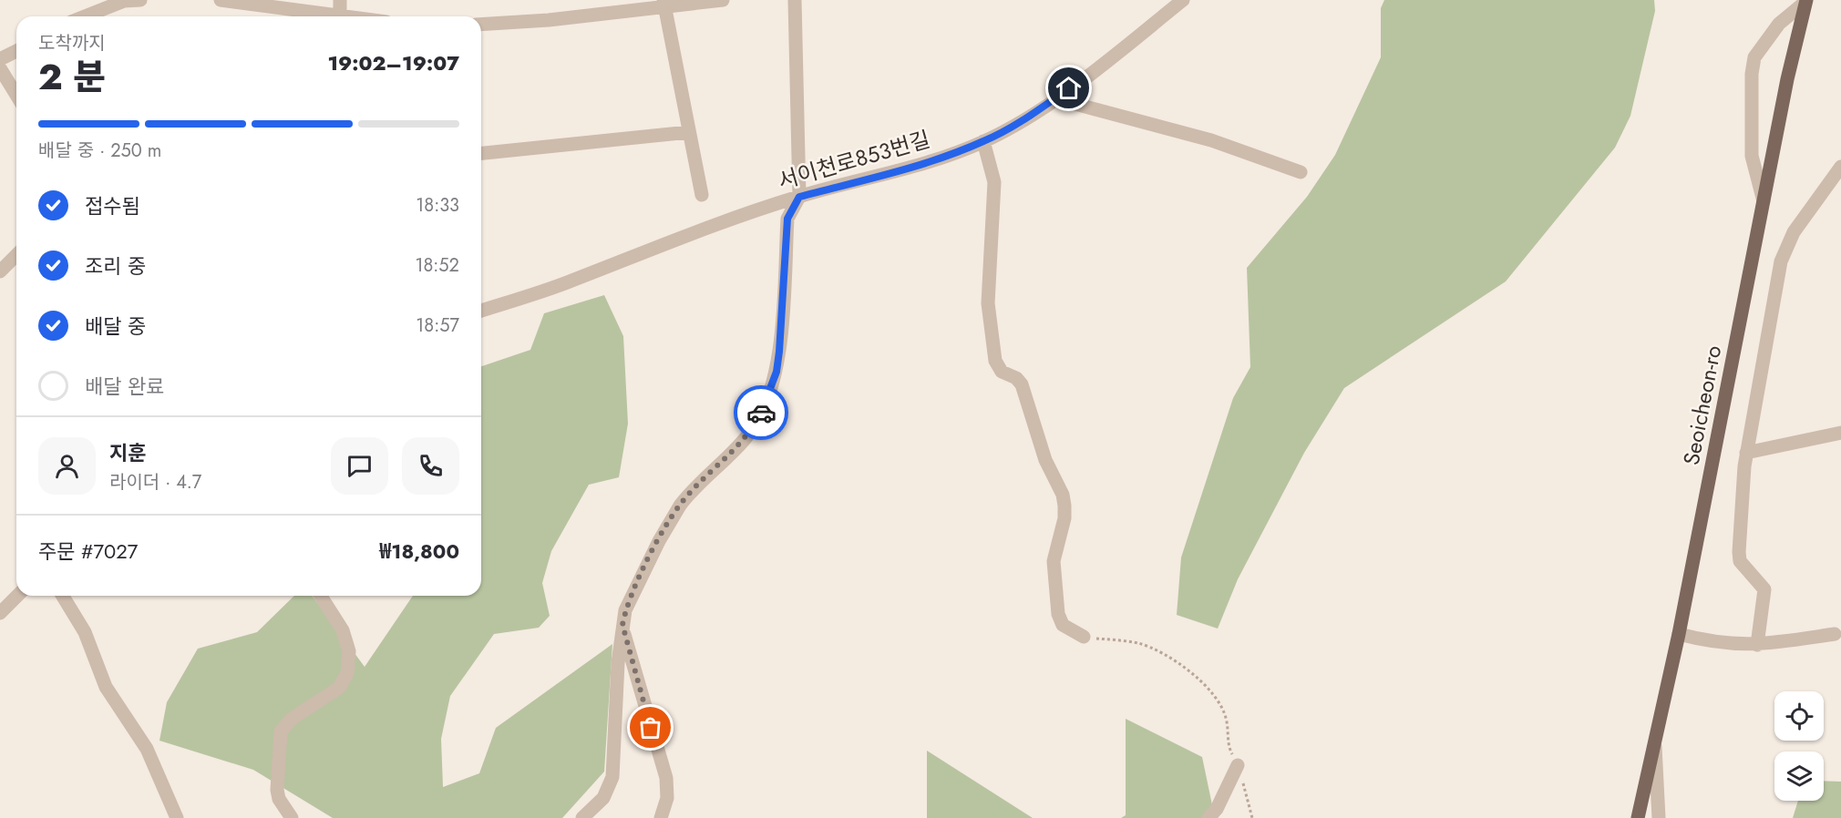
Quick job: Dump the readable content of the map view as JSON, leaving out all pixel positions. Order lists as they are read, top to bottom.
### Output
{
  "streets": {
    "main road": ["Seoicheon-ro"],
    "street": ["서이천로853번길"]
  },
  "page": {
    "heading": ["2 분", "도착까지", "19:02–19:07"],
    "panel": [
      "지훈",
      "라이더 · 4.7",
      "주문 #7027",
      "₩18,800"
    ],
    "bar": "배달 중 · 250 m",
    "list": [
      ["접수됨", "18:33"],
      ["조리 중", "18:52"],
      ["배달 중", "18:57"],
      "배달 완료"
    ]
  }
}
